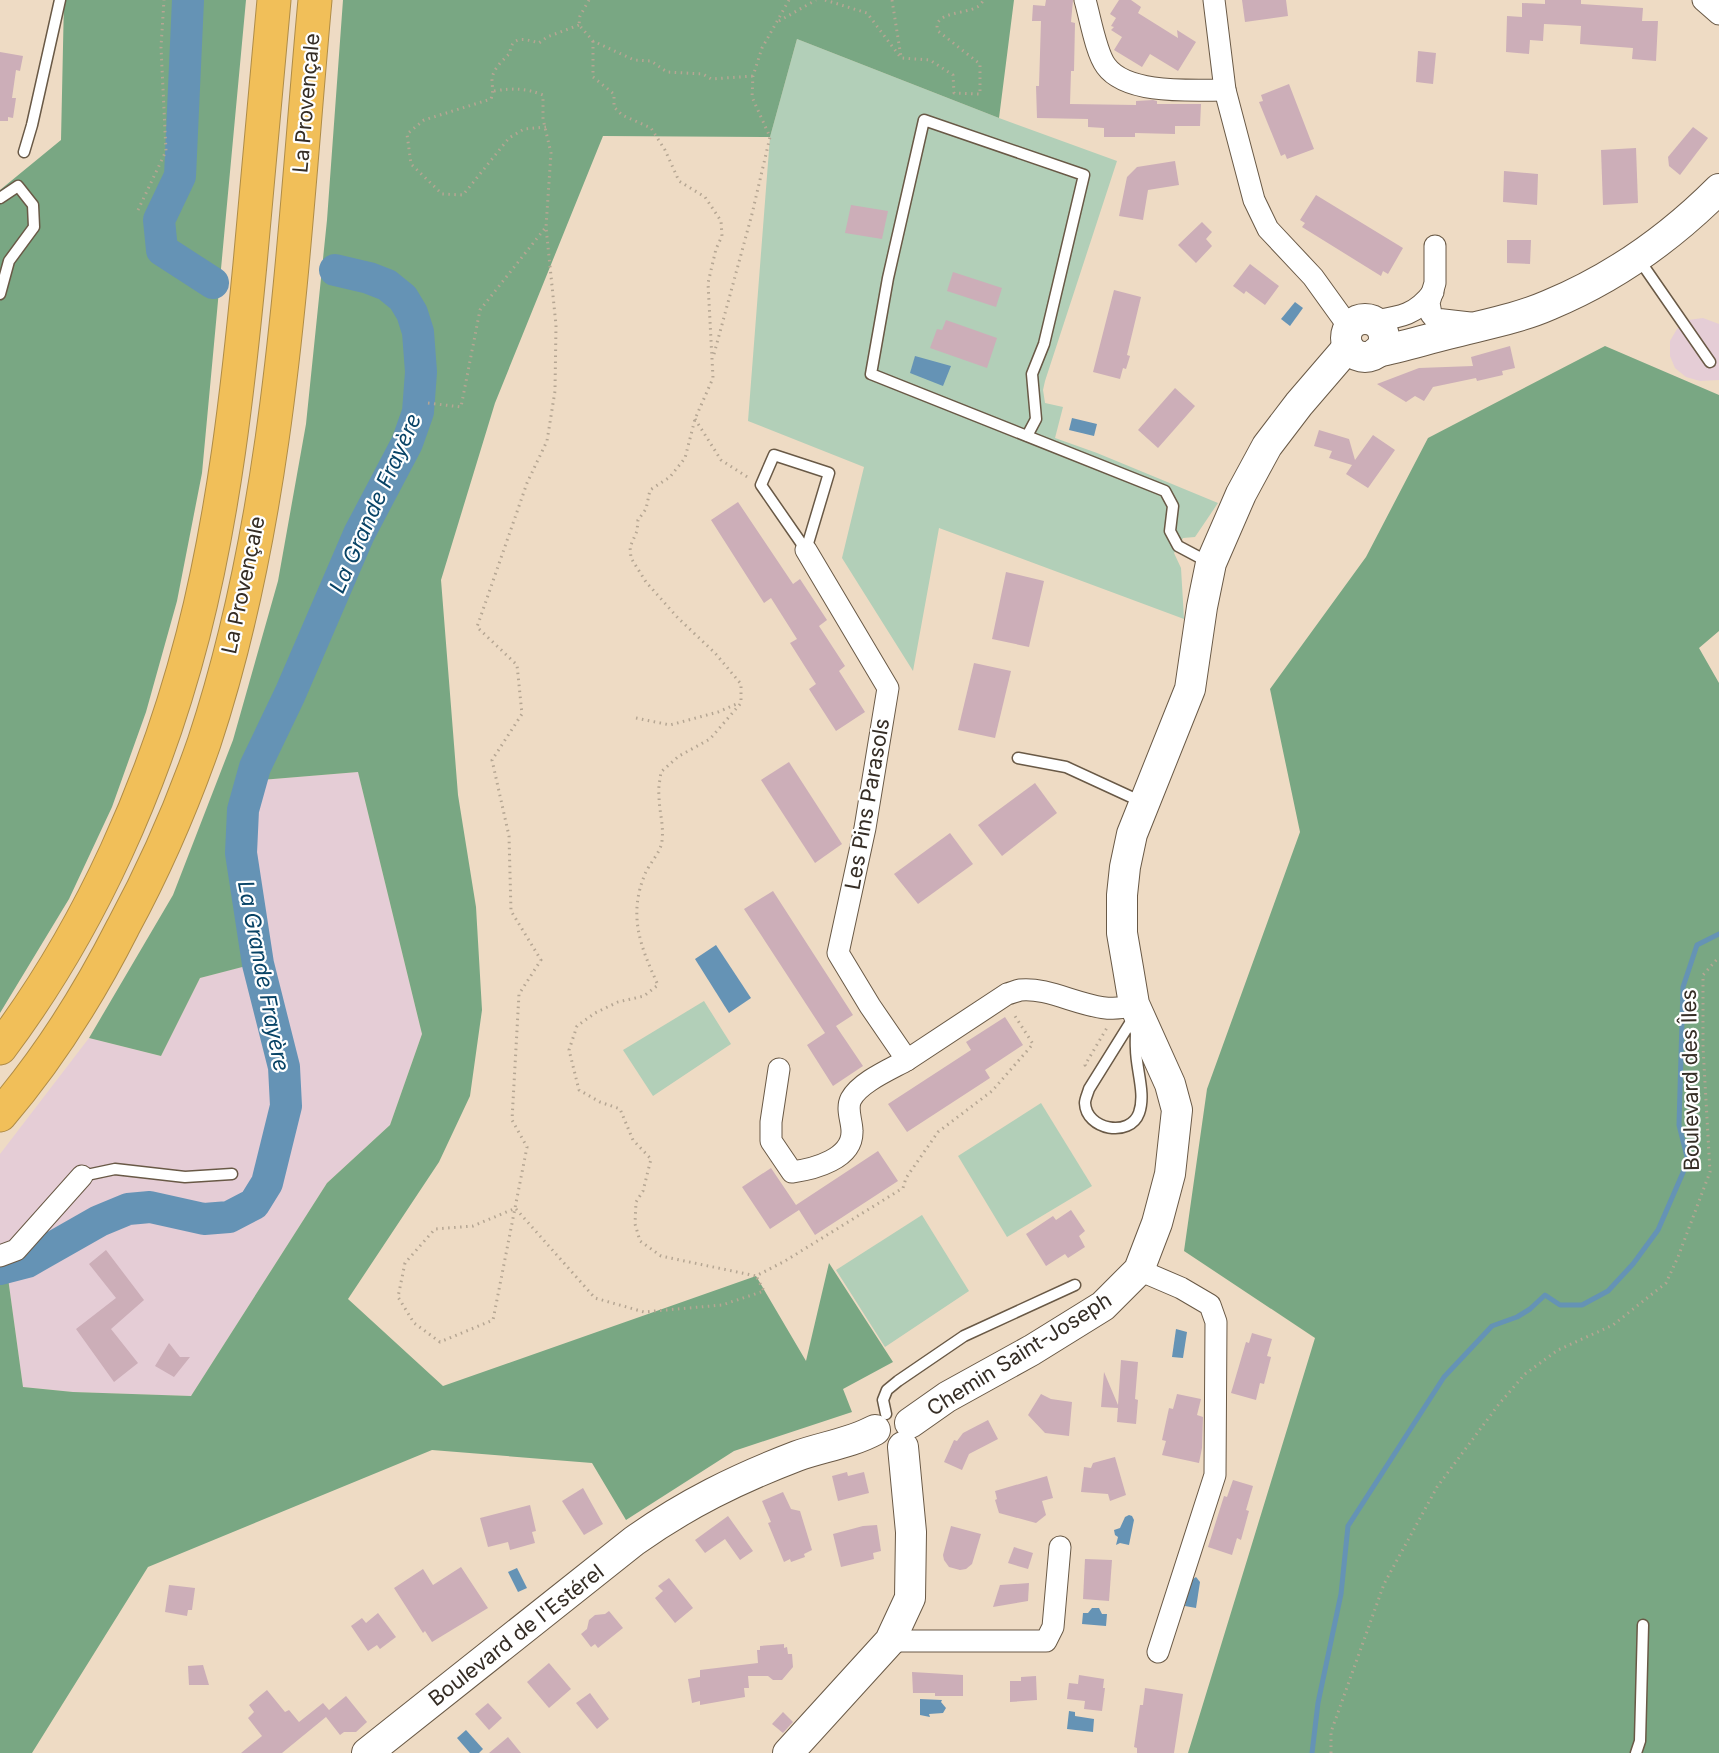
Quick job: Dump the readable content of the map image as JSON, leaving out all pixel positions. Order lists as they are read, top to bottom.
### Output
{
  "streets": {
    "highway": ["La Provençale"],
    "main road": ["Chemin Saint-Joseph", "Boulevard de l'Estérel"],
    "street": ["Les Pins Parasols"],
    "path": ["Boulevard des Îles"]
  },
  "crossings": [
    ["Chemin Saint-Joseph", "Boulevard de l'Estérel"]
  ],
  "water": ["La Grande Frayère"]
}
